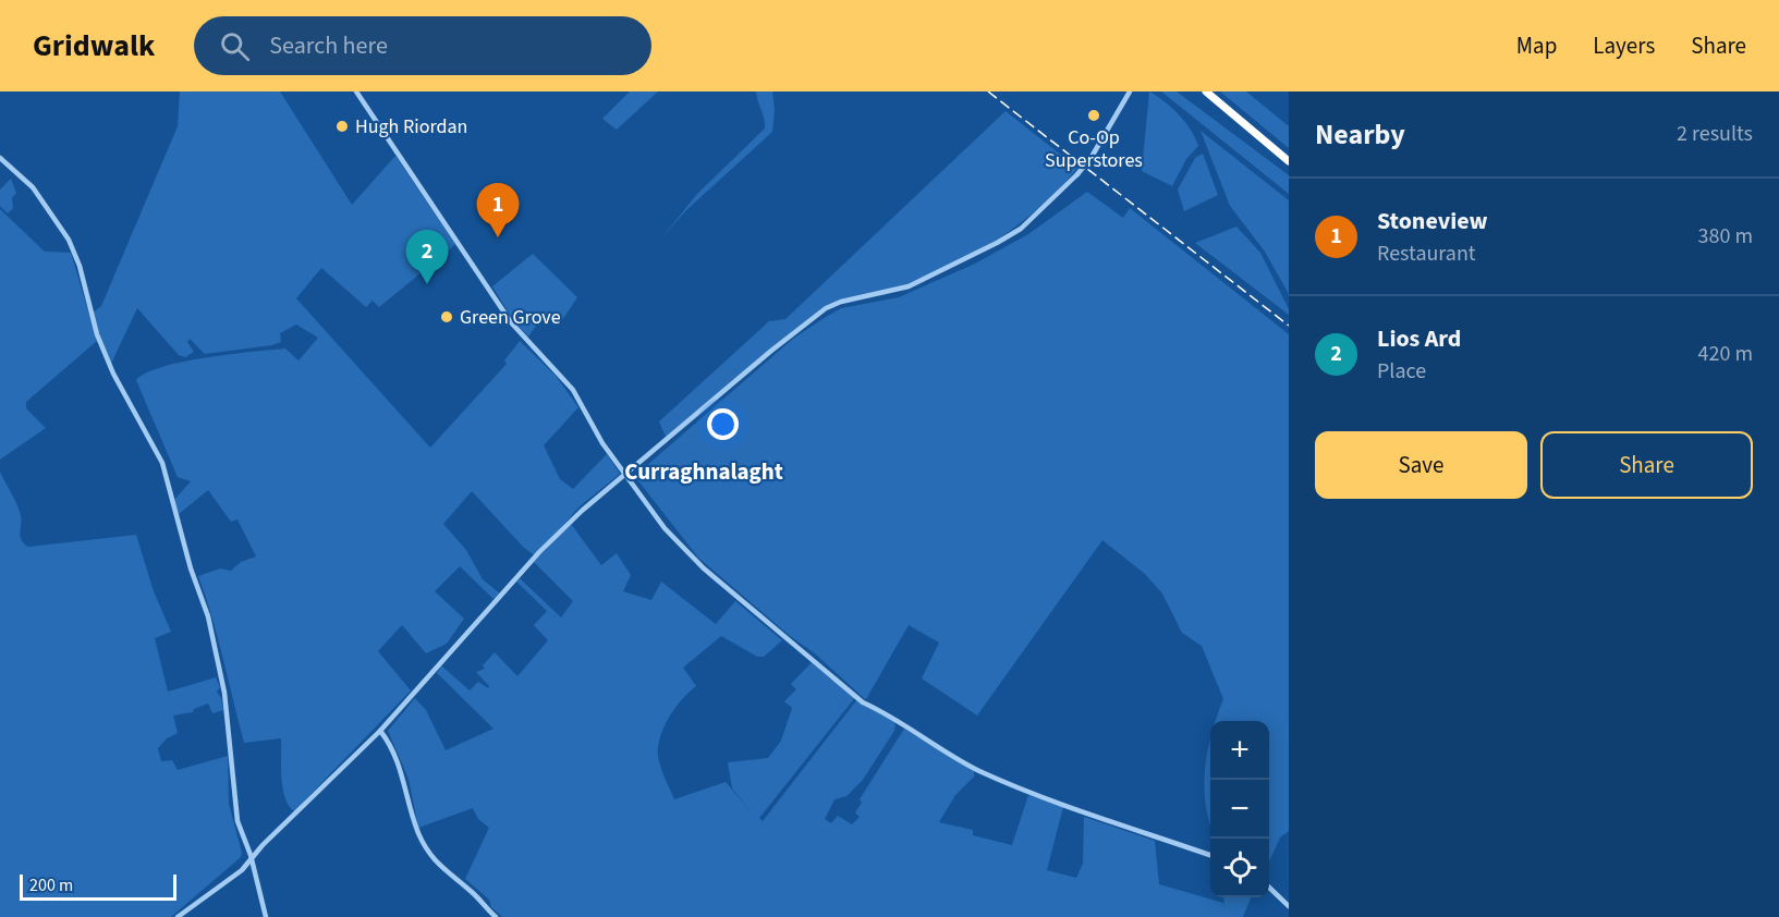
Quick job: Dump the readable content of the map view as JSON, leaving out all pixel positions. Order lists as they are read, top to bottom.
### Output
{
  "districts": ["Curraghnalaght"],
  "places": ["Co-Op Superstores", "Hugh Riordan", "Green Grove"],
  "scale_bar": "200 m",
  "page": {
    "header": "Gridwalk",
    "search": "Search here",
    "nav": ["Map", "Layers", "Share"],
    "heading": ["Nearby", "2 results"],
    "list": [
      {
        "mark": "1",
        "name": "Stoneview",
        "note": "Restaurant",
        "value": "380 m"
      },
      {
        "mark": "2",
        "name": "Lios Ard",
        "note": "Place",
        "value": "420 m"
      }
    ],
    "pins": ["1", "2"],
    "buttons": ["Save", "Share"],
    "map_buttons": ["+", "−"],
    "scale": "200 m"
  }
}
